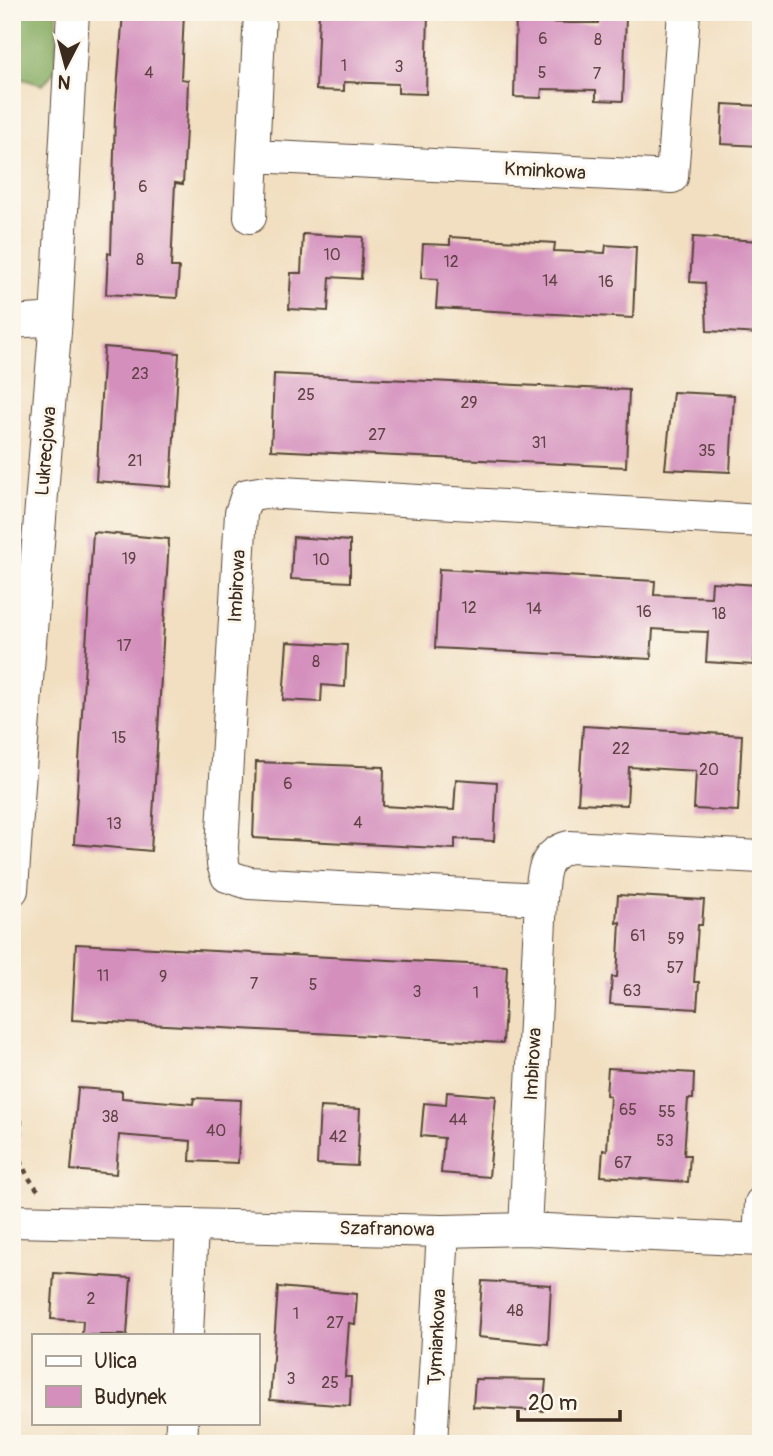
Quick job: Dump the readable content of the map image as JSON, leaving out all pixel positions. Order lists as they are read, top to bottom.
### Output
{
  "streets": {
    "street": [
      "Kminkowa",
      "Lukrecjowa",
      "Imbirowa",
      "Szafranowa",
      "Tymiankowa"
    ]
  },
  "crossings": [
    ["Imbirowa", "Szafranowa"],
    ["Szafranowa", "Tymiankowa"]
  ],
  "house_numbers": [
    "6",
    "8",
    "1",
    "3",
    "4",
    "5",
    "7",
    "6",
    "10",
    "8",
    "12",
    "14",
    "16",
    "23",
    "25",
    "29",
    "27",
    "31",
    "35",
    "21",
    "19",
    "10",
    "12",
    "14",
    "16",
    "18",
    "17",
    "8",
    "15",
    "22",
    "20",
    "6",
    "4",
    "13",
    "61",
    "59",
    "57",
    "11",
    "9",
    "7",
    "5",
    "63",
    "3",
    "1",
    "65",
    "55",
    "38",
    "44",
    "40",
    "42",
    "53",
    "67",
    "2",
    "48",
    "1",
    "27",
    "3",
    "25"
  ],
  "legend": ["Ulica", "Budynek"],
  "scale_bar": "20 m",
  "north": "bottom"
}
